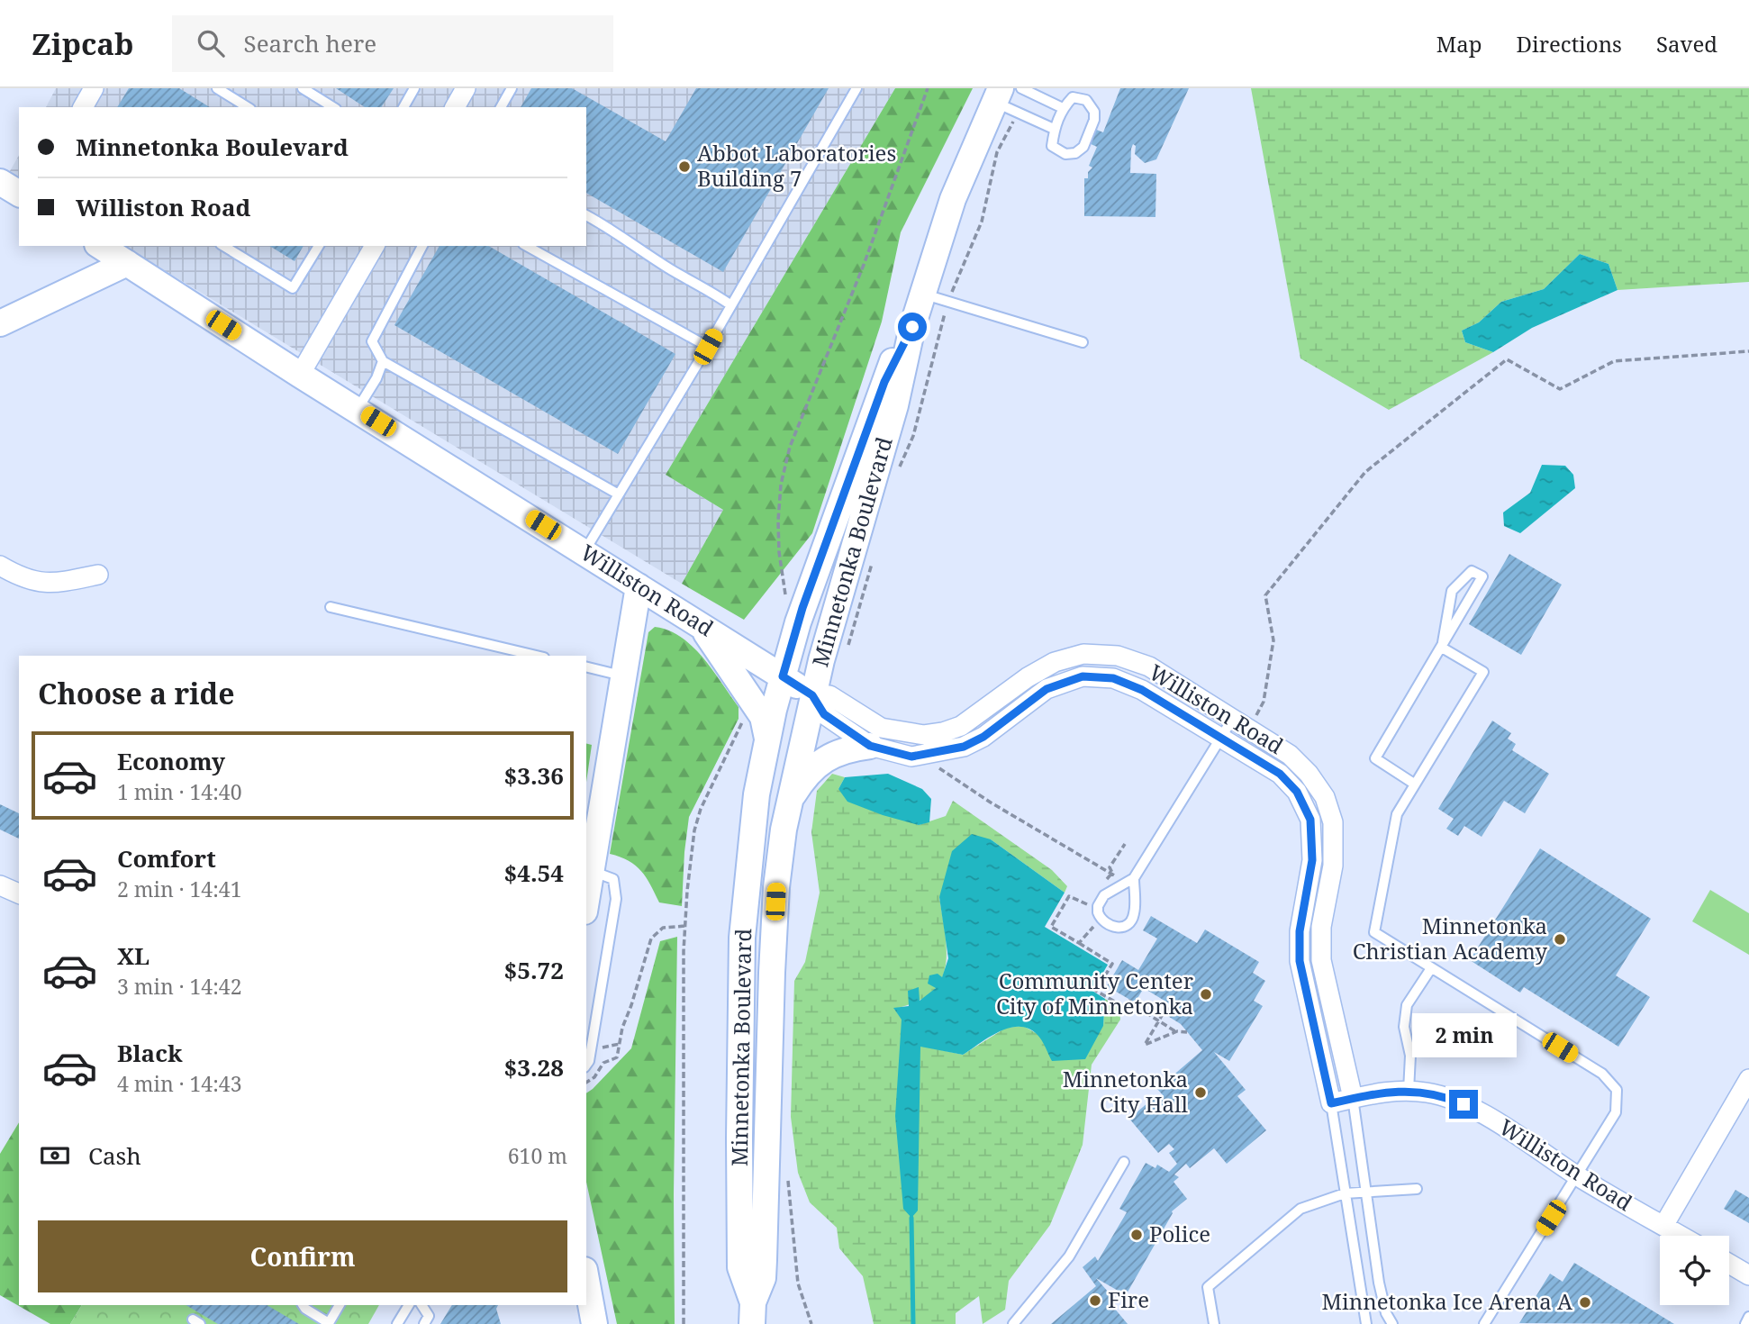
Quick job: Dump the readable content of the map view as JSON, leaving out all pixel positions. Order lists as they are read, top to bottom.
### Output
{
  "streets": {
    "main road": ["Minnetonka Boulevard", "Williston Road"]
  },
  "crossings": [
    ["Minnetonka Boulevard", "Williston Road"]
  ],
  "places": [
    "Abbot Laboratories Building 7",
    "Minnetonka Christian Academy",
    "Community Center City of Minnetonka",
    "Minnetonka City Hall",
    "Police",
    "Fire",
    "Minnetonka Ice Arena A"
  ],
  "page": {
    "header": "Zipcab",
    "search": "Search here",
    "nav": ["Map", "Directions", "Saved"],
    "banner": ["Minnetonka Boulevard", "Williston Road"],
    "heading": "Choose a ride",
    "list": [
      {
        "name": "Economy",
        "note": "1 min · 14:40",
        "value": "$3.36"
      },
      {
        "name": "Comfort",
        "note": "2 min · 14:41",
        "value": "$4.54"
      },
      {
        "name": "XL",
        "note": "3 min · 14:42",
        "value": "$5.72"
      },
      {
        "name": "Black",
        "note": "4 min · 14:43",
        "value": "$3.28"
      }
    ],
    "bubble": "2 min",
    "pay": ["Cash", "610 m"],
    "buttons": "Confirm"
  }
}
